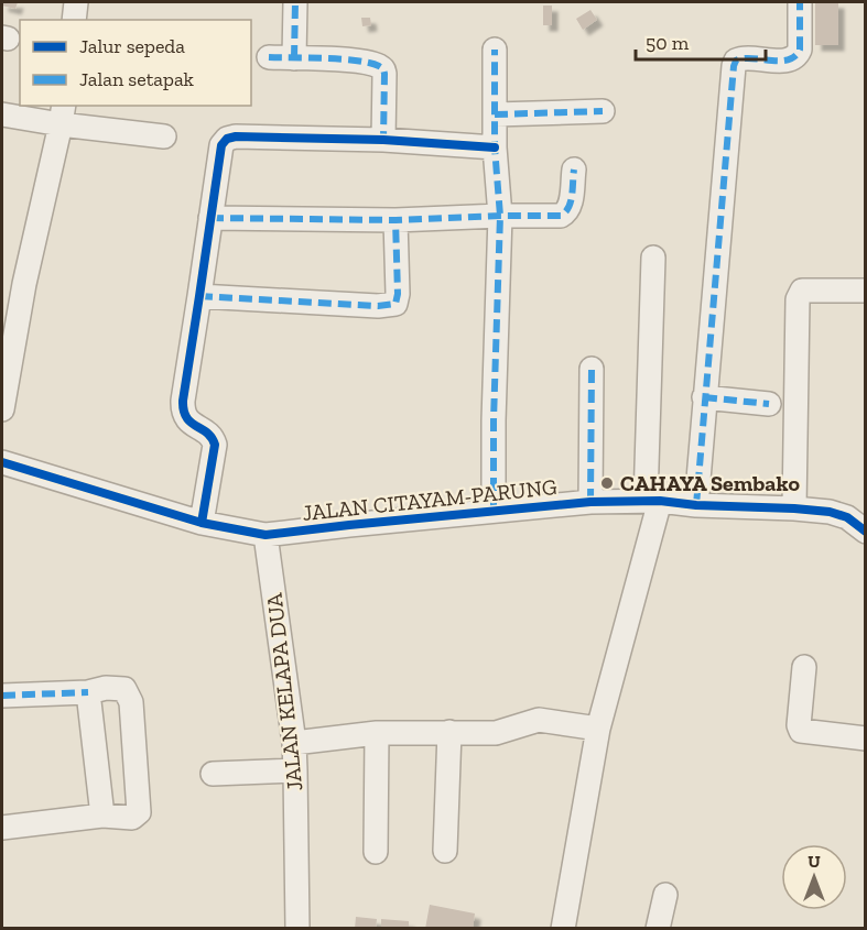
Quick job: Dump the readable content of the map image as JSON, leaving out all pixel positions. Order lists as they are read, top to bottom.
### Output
{
  "streets": {
    "street": ["JALAN CITAYAM-PARUNG", "JALAN KELAPA DUA"]
  },
  "crossings": [
    ["JALAN CITAYAM-PARUNG", "JALAN KELAPA DUA"]
  ],
  "places": ["CAHAYA Sembako"],
  "legend": ["Jalur sepeda", "Jalan setapak"],
  "scale_bar": "50 m",
  "north": "top"
}
